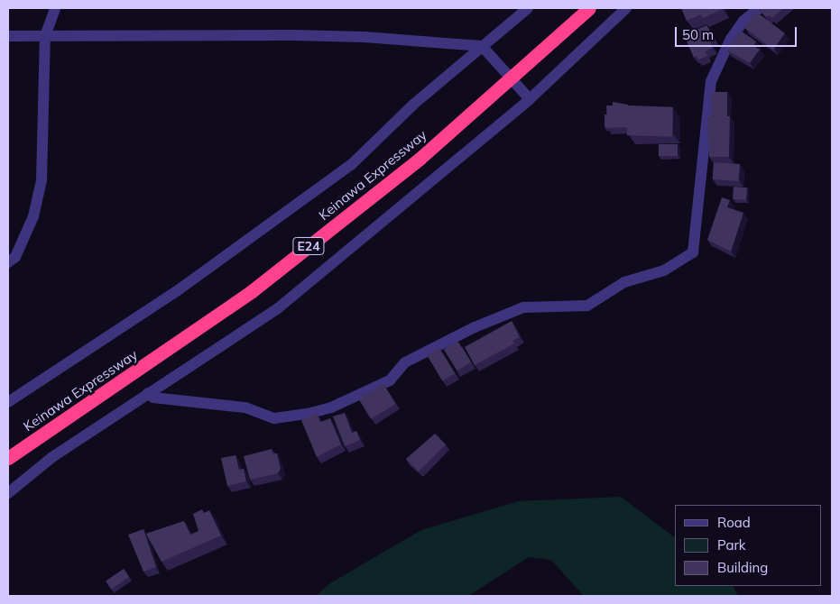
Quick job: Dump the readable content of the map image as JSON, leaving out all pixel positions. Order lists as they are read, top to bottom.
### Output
{
  "streets": {
    "highway": ["Keinawa Expressway", "E24"]
  },
  "legend": ["Road", "Park", "Building"],
  "scale_bar": "50 m"
}
